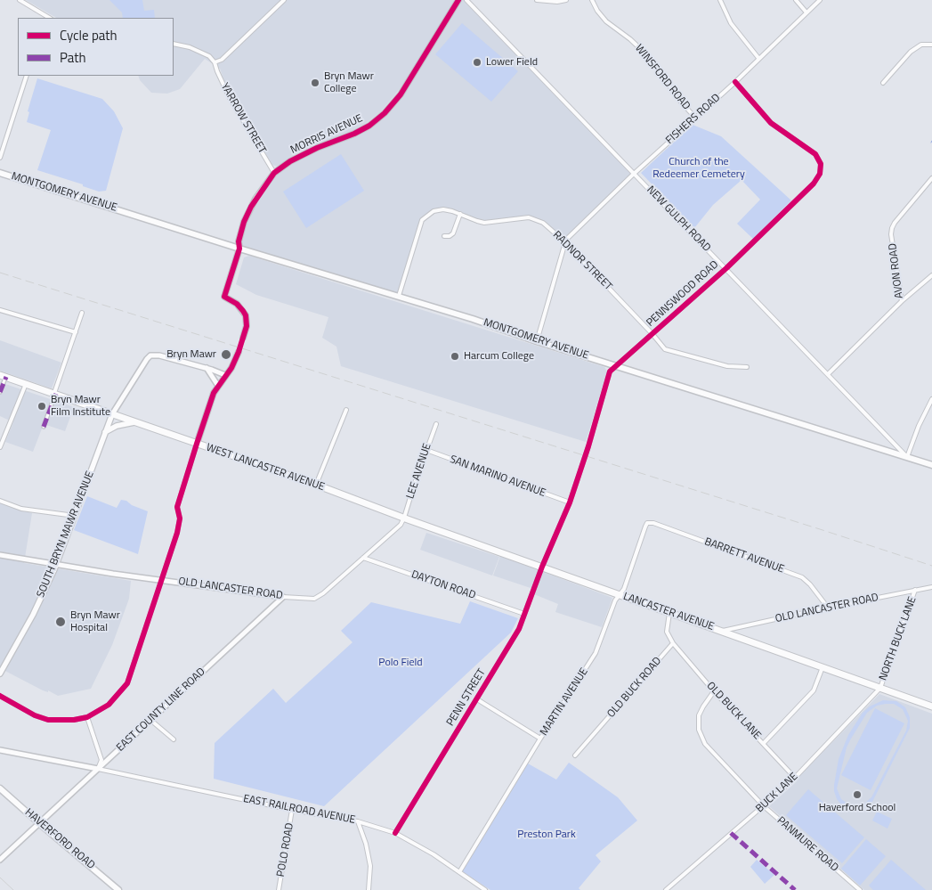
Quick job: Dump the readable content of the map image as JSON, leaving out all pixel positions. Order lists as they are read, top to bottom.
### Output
{
  "streets": {
    "highway": ["WEST LANCASTER AVENUE", "LANCASTER AVENUE"],
    "main road": ["MONTGOMERY AVENUE", "SOUTH BRYN MAWR AVENUE", "HAVERFORD ROAD"],
    "street": [
      "WINSFORD ROAD",
      "YARROW STREET",
      "FISHERS ROAD",
      "MORRIS AVENUE",
      "NEW GULPH ROAD",
      "RADNOR STREET",
      "AVON ROAD",
      "PENNSWOOD ROAD",
      "LEE AVENUE",
      "SAN MARINO AVENUE",
      "BARRETT AVENUE",
      "DAYTON ROAD",
      "OLD LANCASTER ROAD",
      "NORTH BUCK LANE",
      "OLD BUCK ROAD",
      "PENN STREET",
      "MARTIN AVENUE",
      "EAST COUNTY LINE ROAD",
      "OLD BUCK LANE",
      "BUCK LANE",
      "EAST RAILROAD AVENUE",
      "PANMURE ROAD",
      "POLO ROAD"
    ]
  },
  "crossings": [
    ["WINSFORD ROAD", "FISHERS ROAD"],
    ["YARROW STREET", "MORRIS AVENUE"],
    ["FISHERS ROAD", "MONTGOMERY AVENUE"],
    ["FISHERS ROAD", "NEW GULPH ROAD"],
    ["FISHERS ROAD", "RADNOR STREET"],
    ["FISHERS ROAD", "PENNSWOOD ROAD"],
    ["MORRIS AVENUE", "MONTGOMERY AVENUE"],
    ["MONTGOMERY AVENUE", "NEW GULPH ROAD"],
    ["MONTGOMERY AVENUE", "RADNOR STREET"],
    ["MONTGOMERY AVENUE", "PENNSWOOD ROAD"],
    ["NEW GULPH ROAD", "AVON ROAD"],
    ["NEW GULPH ROAD", "PENNSWOOD ROAD"],
    ["RADNOR STREET", "PENNSWOOD ROAD"],
    ["PENNSWOOD ROAD", "SAN MARINO AVENUE"],
    ["PENNSWOOD ROAD", "LANCASTER AVENUE"],
    ["PENNSWOOD ROAD", "PENN STREET"],
    ["WEST LANCASTER AVENUE", "LEE AVENUE"],
    ["WEST LANCASTER AVENUE", "SOUTH BRYN MAWR AVENUE"],
    ["WEST LANCASTER AVENUE", "OLD LANCASTER ROAD"],
    ["WEST LANCASTER AVENUE", "LANCASTER AVENUE"],
    ["LEE AVENUE", "SAN MARINO AVENUE"],
    ["LEE AVENUE", "OLD LANCASTER ROAD"],
    ["LEE AVENUE", "LANCASTER AVENUE"],
    ["SOUTH BRYN MAWR AVENUE", "OLD LANCASTER ROAD"],
    ["BARRETT AVENUE", "OLD LANCASTER ROAD"],
    ["BARRETT AVENUE", "MARTIN AVENUE"],
    ["DAYTON ROAD", "OLD LANCASTER ROAD"],
    ["DAYTON ROAD", "PENN STREET"],
    ["OLD LANCASTER ROAD", "LANCASTER AVENUE"],
    ["OLD LANCASTER ROAD", "NORTH BUCK LANE"],
    ["OLD LANCASTER ROAD", "EAST COUNTY LINE ROAD"],
    ["LANCASTER AVENUE", "NORTH BUCK LANE"],
    ["LANCASTER AVENUE", "PENN STREET"],
    ["LANCASTER AVENUE", "MARTIN AVENUE"],
    ["LANCASTER AVENUE", "BUCK LANE"],
    ["NORTH BUCK LANE", "BUCK LANE"],
    ["OLD BUCK ROAD", "OLD BUCK LANE"],
    ["PENN STREET", "EAST RAILROAD AVENUE"],
    ["MARTIN AVENUE", "EAST RAILROAD AVENUE"],
    ["EAST COUNTY LINE ROAD", "EAST RAILROAD AVENUE"],
    ["EAST COUNTY LINE ROAD", "HAVERFORD ROAD"],
    ["OLD BUCK LANE", "BUCK LANE"],
    ["OLD BUCK LANE", "PANMURE ROAD"],
    ["BUCK LANE", "PANMURE ROAD"],
    ["EAST RAILROAD AVENUE", "POLO ROAD"]
  ],
  "parks": ["Church of the Redeemer Cemetery", "Polo Field", "Preston Park"],
  "places": [
    "Lower Field",
    "Bryn Mawr College",
    "Bryn Mawr",
    "Harcum College",
    "Bryn Mawr Film Institute",
    "Bryn Mawr Hospital",
    "Haverford School"
  ],
  "legend": ["Cycle path", "Path"]
}
